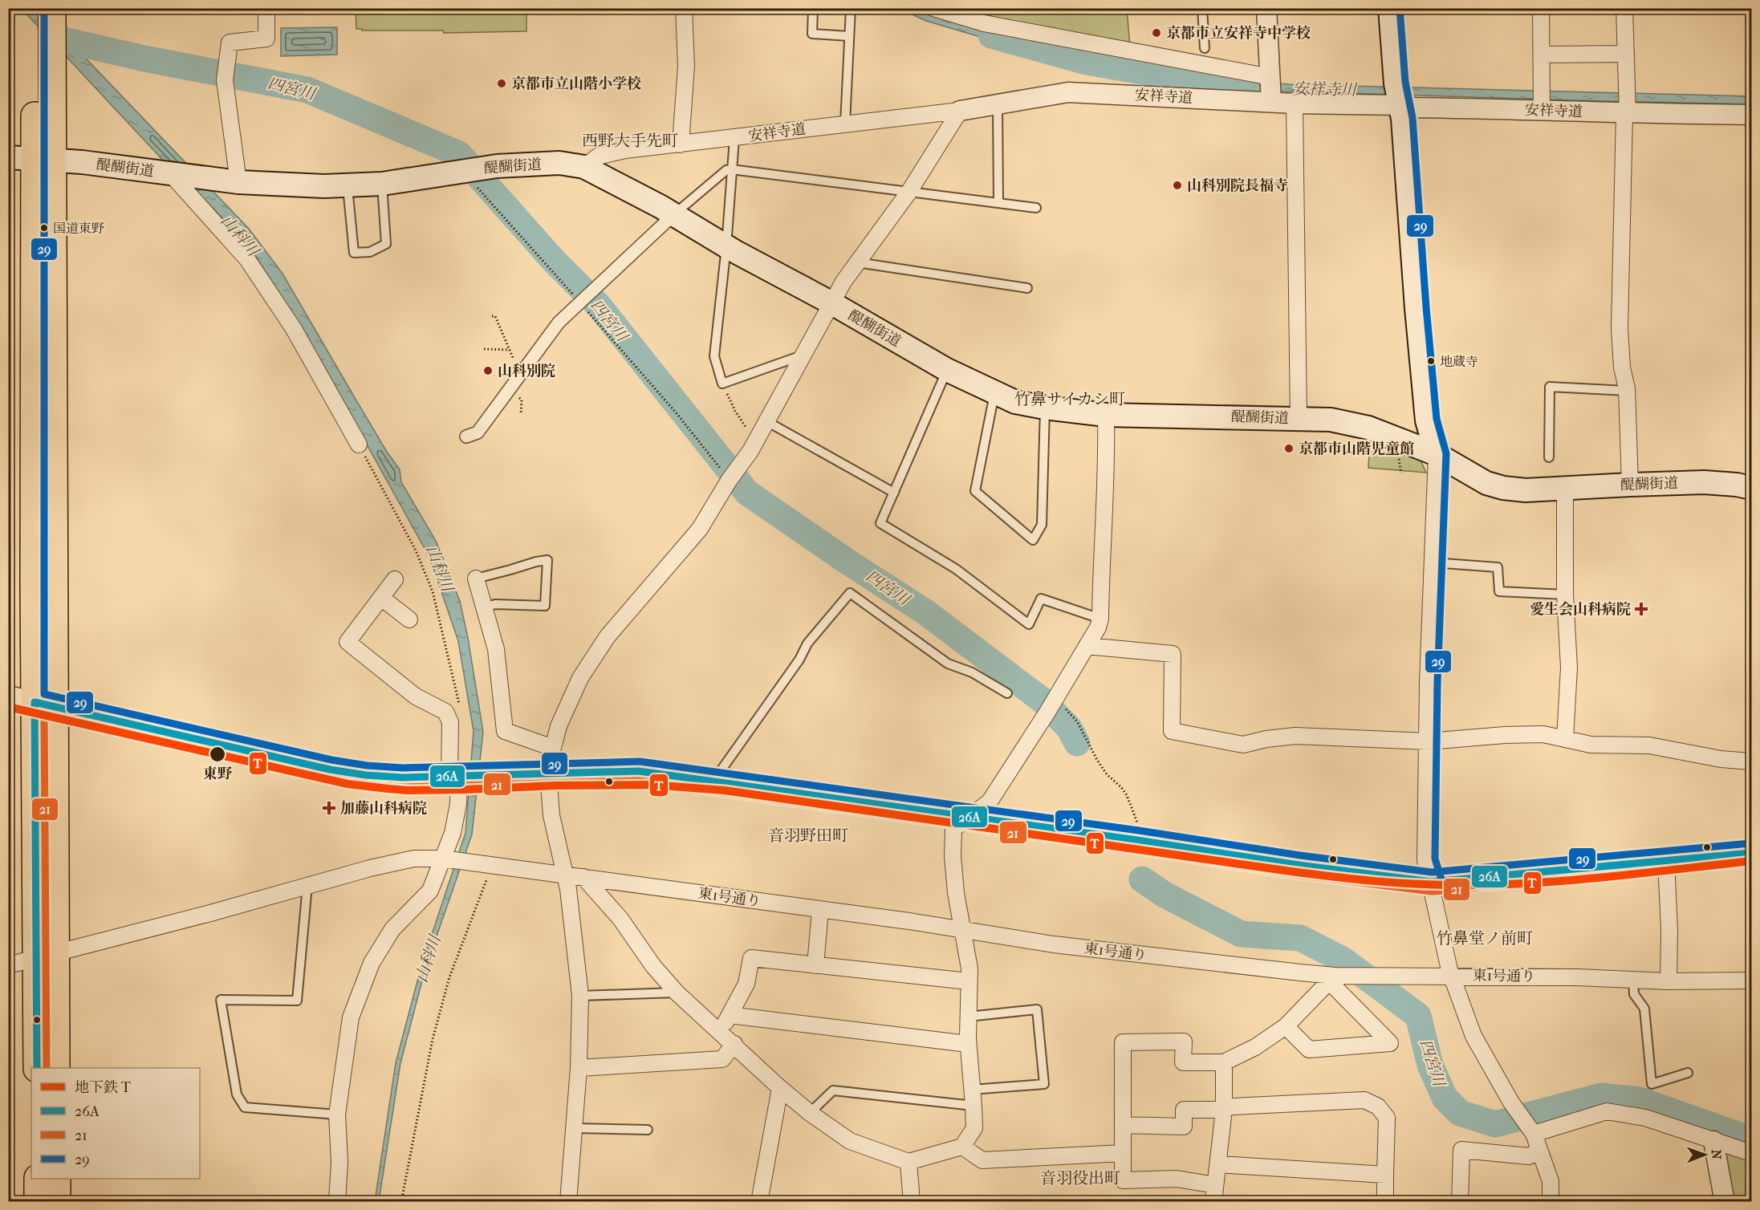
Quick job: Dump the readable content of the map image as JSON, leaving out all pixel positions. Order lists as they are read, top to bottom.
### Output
{
  "streets": {
    "main road": ["醍醐街道"],
    "street": ["安祥寺道", "東1号通り"]
  },
  "crossings": [
    ["安祥寺道", "醍醐街道"]
  ],
  "districts": [
    "西野大手先町",
    "竹鼻サイカシ町",
    "音羽野田町",
    "竹鼻堂ノ前町",
    "音羽役出町"
  ],
  "water": ["四宮川", "安祥寺川", "山科川"],
  "places": {
    "other": [
      "京都市立安祥寺中学校",
      "京都市立山階小学校",
      "山科別院長福寺",
      "国道東野",
      "地蔵寺",
      "山科別院",
      "京都市山階児童館",
      "東野"
    ],
    "health": ["愛生会山科病院", "加藤山科病院"]
  },
  "lines": [
    "transit line 29",
    "transit line 26A",
    "metro line T",
    "transit line 21"
  ],
  "legend": [
    "地下鉄 T",
    "26A",
    "21",
    "29"
  ],
  "north": "right"
}
